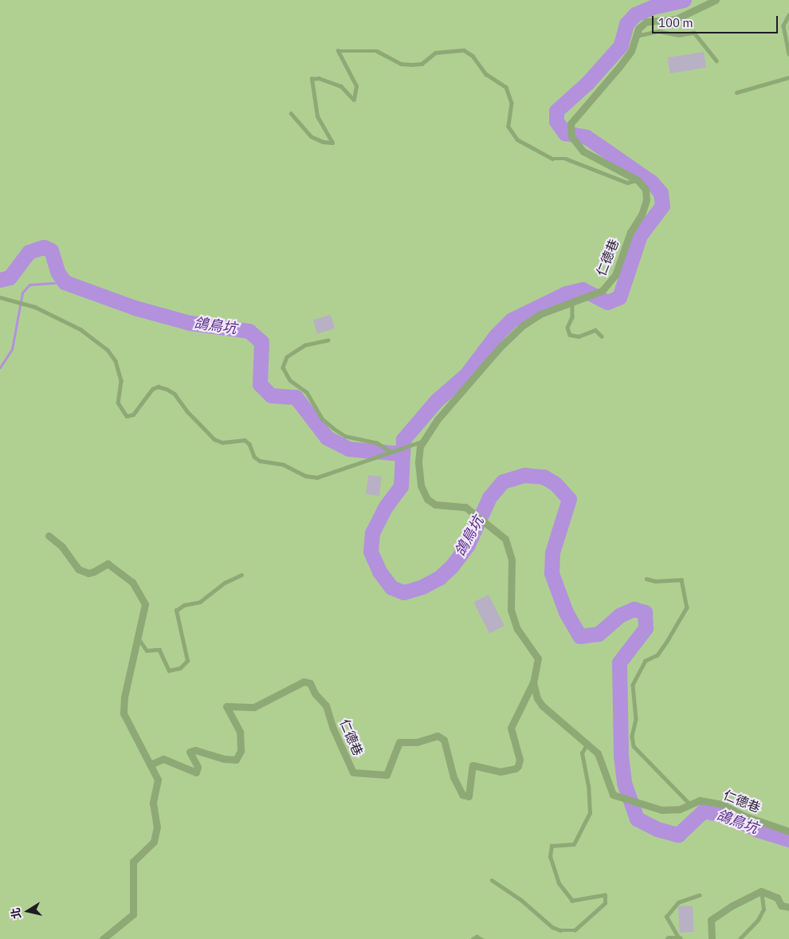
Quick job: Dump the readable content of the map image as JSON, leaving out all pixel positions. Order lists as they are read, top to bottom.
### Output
{
  "streets": {
    "street": ["仁德巷"]
  },
  "water": ["鴿鳥坑"],
  "scale_bar": "100 m",
  "north": "left"
}
